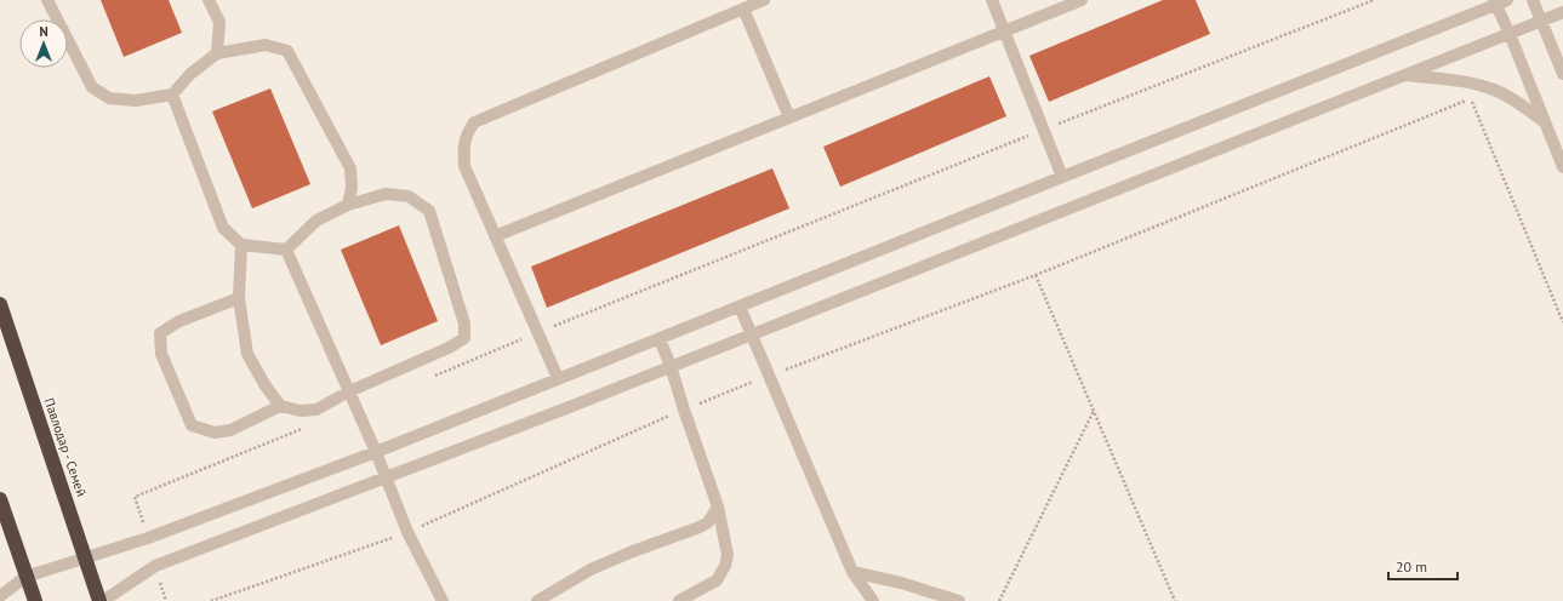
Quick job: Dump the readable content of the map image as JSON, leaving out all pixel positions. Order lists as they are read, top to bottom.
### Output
{
  "streets": {
    "highway": ["Павлодар - Семей"]
  },
  "scale_bar": "20 m",
  "north": "top"
}
